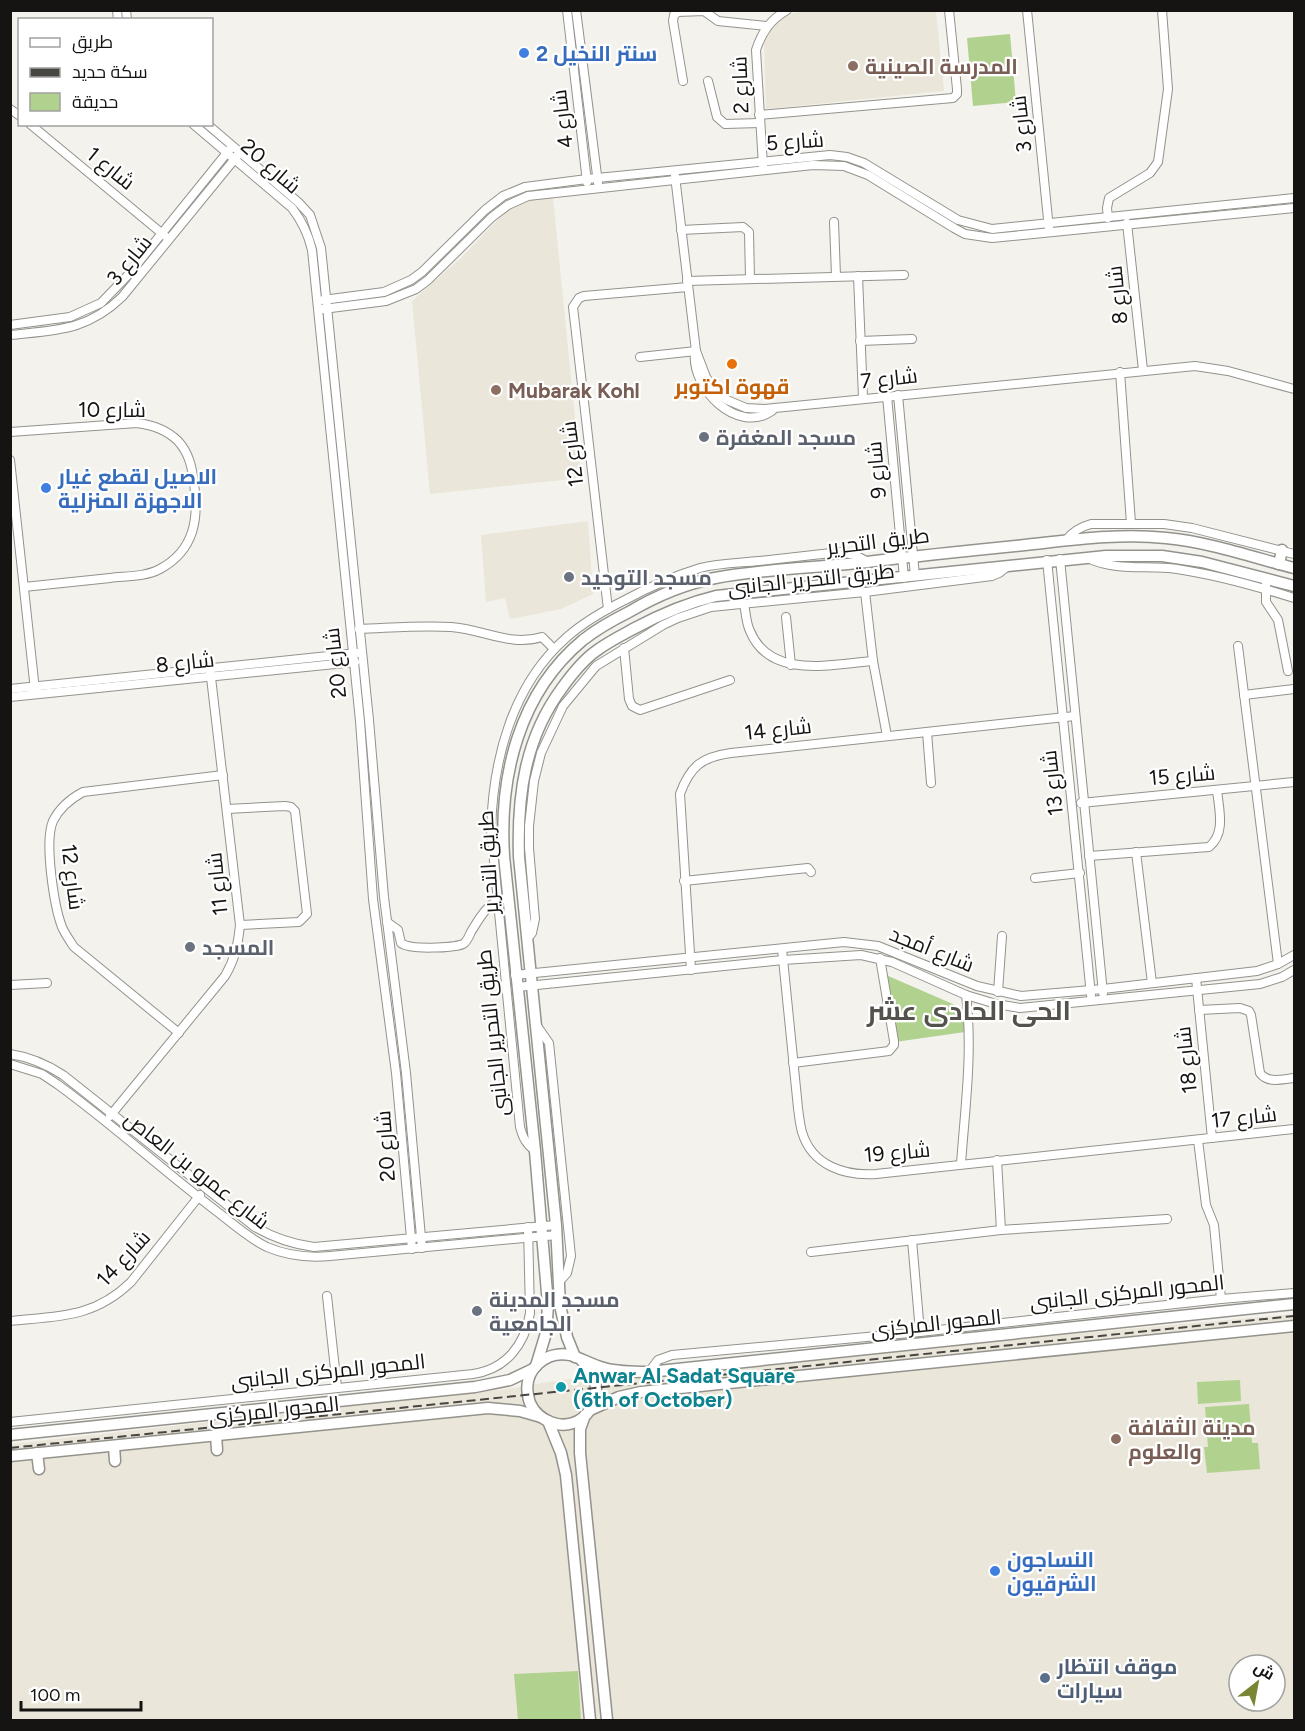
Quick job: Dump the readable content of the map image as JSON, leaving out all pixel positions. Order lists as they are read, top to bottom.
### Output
{
  "streets": {
    "main road": ["طريق التحرير", "المحور المركزى"],
    "street": [
      "شارع 2",
      "شارع 4",
      "شارع 3",
      "شارع 5",
      "شارع 20",
      "شارع 1",
      "شارع 8",
      "شارع 7",
      "شارع 10",
      "شارع 12",
      "شارع 9",
      "طريق التحرير الجانبى",
      "شارع 14",
      "شارع 15",
      "شارع 13",
      "شارع 11",
      "شارع أمجد",
      "شارع 18",
      "شارع 17",
      "شارع 19",
      "شارع عمرو بن العاص",
      "المحور المركزى الجانبى"
    ]
  },
  "crossings": [
    ["شارع 2", "شارع 5"],
    ["شارع 4", "شارع 5"],
    ["شارع 3", "شارع 5"],
    ["شارع 3", "شارع 20"],
    ["شارع 3", "شارع 1"],
    ["شارع 5", "شارع 20"],
    ["شارع 5", "شارع 8"],
    ["شارع 5", "شارع 7"],
    ["شارع 20", "شارع 8"],
    ["شارع 20", "شارع عمرو بن العاص"],
    ["شارع 8", "شارع 7"],
    ["شارع 8", "شارع 11"],
    ["شارع 7", "شارع 12"],
    ["شارع 7", "شارع 9"],
    ["شارع 12", "طريق التحرير الجانبى"],
    ["شارع 12", "شارع 11"],
    ["شارع 9", "طريق التحرير"],
    ["طريق التحرير", "طريق التحرير الجانبى"],
    ["طريق التحرير", "شارع 13"],
    ["طريق التحرير", "شارع أمجد"],
    ["طريق التحرير", "شارع عمرو بن العاص"],
    ["طريق التحرير", "المحور المركزى"],
    ["شارع 14", "شارع 13"],
    ["شارع 14", "شارع أمجد"],
    ["شارع 14", "شارع عمرو بن العاص"],
    ["شارع 15", "شارع 13"],
    ["شارع 13", "شارع أمجد"],
    ["شارع 11", "شارع عمرو بن العاص"],
    ["شارع أمجد", "شارع 18"],
    ["شارع أمجد", "شارع 19"],
    ["شارع 18", "شارع 17"],
    ["شارع 17", "شارع 19"],
    ["شارع عمرو بن العاص", "المحور المركزى الجانبى"],
    ["المحور المركزى الجانبى", "المحور المركزى"]
  ],
  "districts": ["الحى الحادى عشر"],
  "places": [
    "سنتر النخيل 2",
    "المدرسة الصينية",
    "قهوة اكتوبر",
    "Mubarak Kohl",
    "مسجد المغفرة",
    "الاصيل لقطع غيار الاجهزة المنزلية",
    "مسجد التوحيد",
    "المسجد",
    "مسجد المدينة الجامعية",
    "Anwar Al Sadat Square (6th of October)",
    "مدينة الثقافة والعلوم",
    "النساجون الشرقيون",
    "موقف انتظار سيارات"
  ],
  "legend": ["طريق", "سكة حديد", "حديقة"],
  "scale_bar": "100 m",
  "north": "top right"
}
